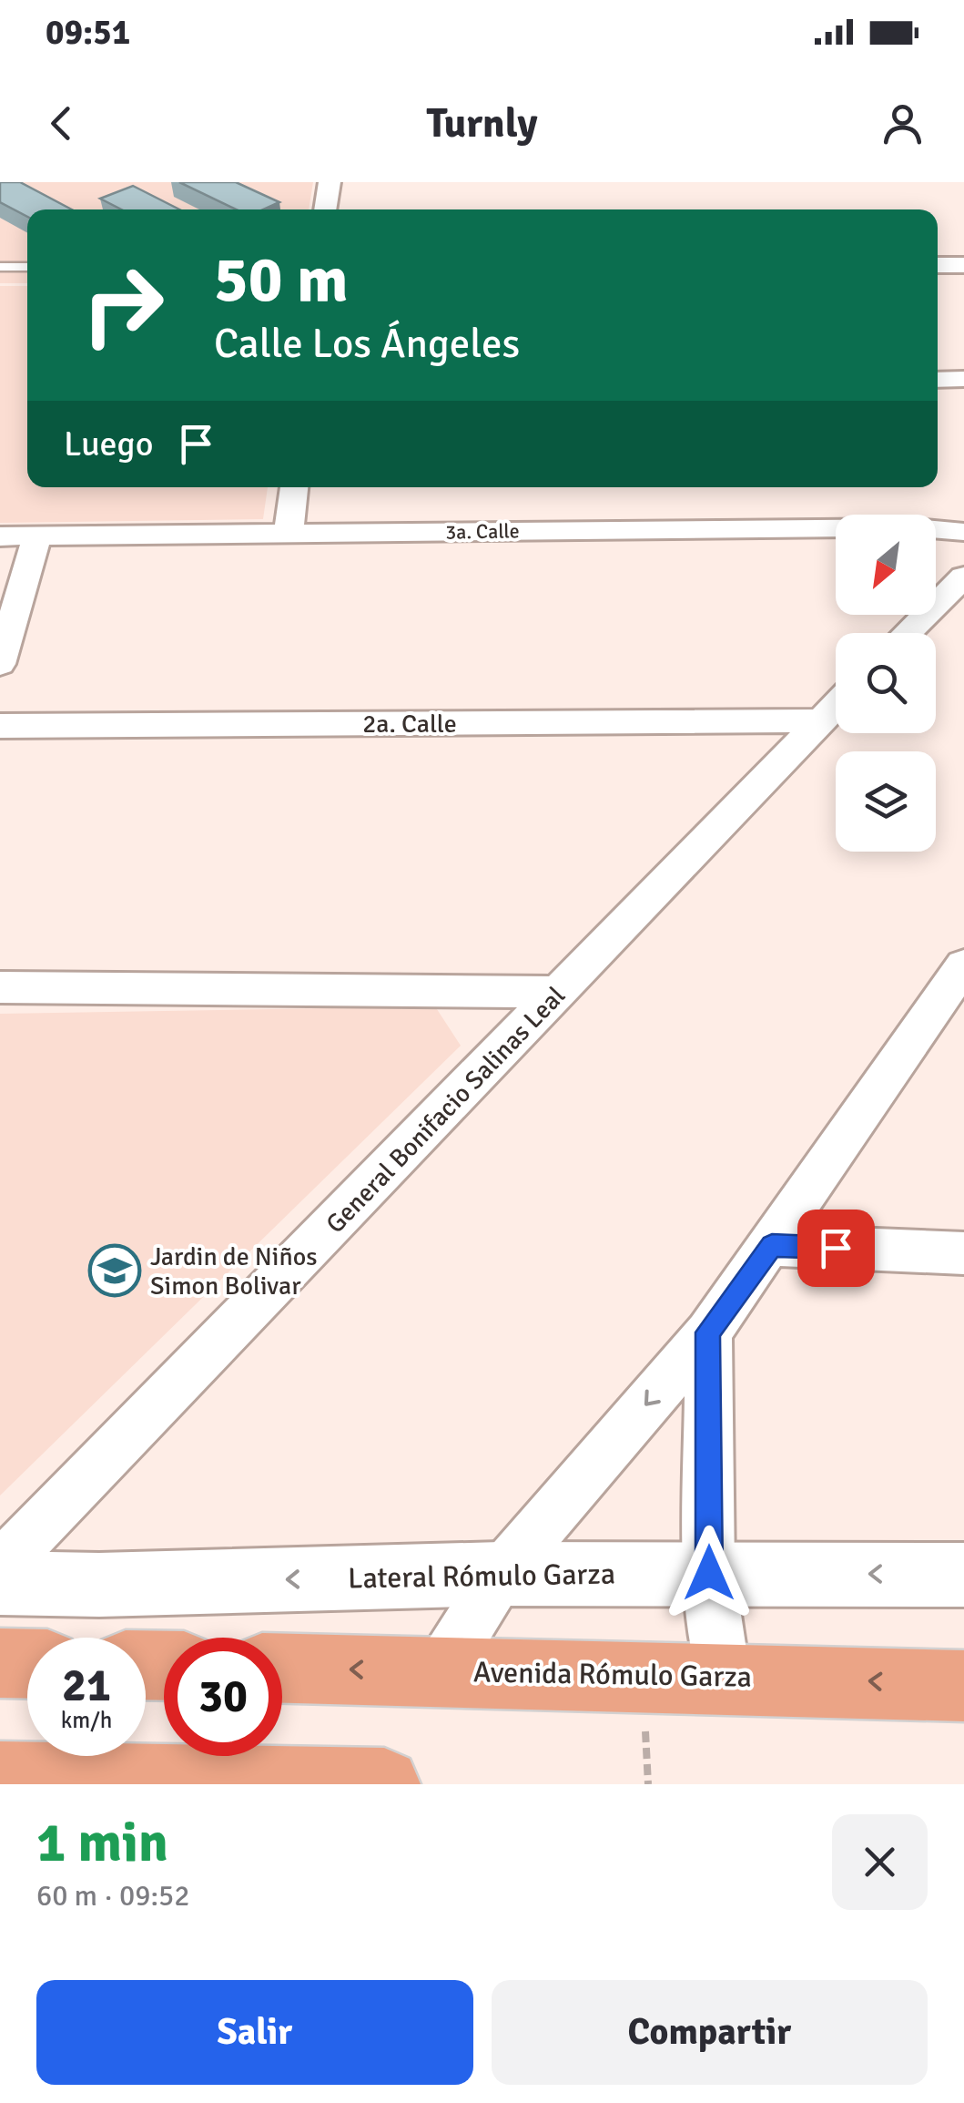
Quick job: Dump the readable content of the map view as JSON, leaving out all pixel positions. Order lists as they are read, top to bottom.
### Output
{
  "streets": {
    "main road": ["Avenida Rómulo Garza"],
    "street": [
      "3a. Calle",
      "2a. Calle",
      "General Bonifacio Salinas Leal",
      "Lateral Rómulo Garza"
    ]
  },
  "crossings": [
    ["2a. Calle", "General Bonifacio Salinas Leal"]
  ],
  "one_way": ["Lateral Rómulo Garza", "Avenida Rómulo Garza"],
  "places": {
    "school or university": ["Jardin de Niños Simon Bolivar"]
  },
  "north": "bottom left",
  "page": {
    "status": "09:51",
    "header": "Turnly",
    "turn": ["50 m", "Calle Los Ángeles"],
    "then": "Luego",
    "speed": "21 km/h",
    "limit": "30",
    "heading": ["1 min", "60 m · 09:52"],
    "buttons": ["Salir", "Compartir"]
  }
}
